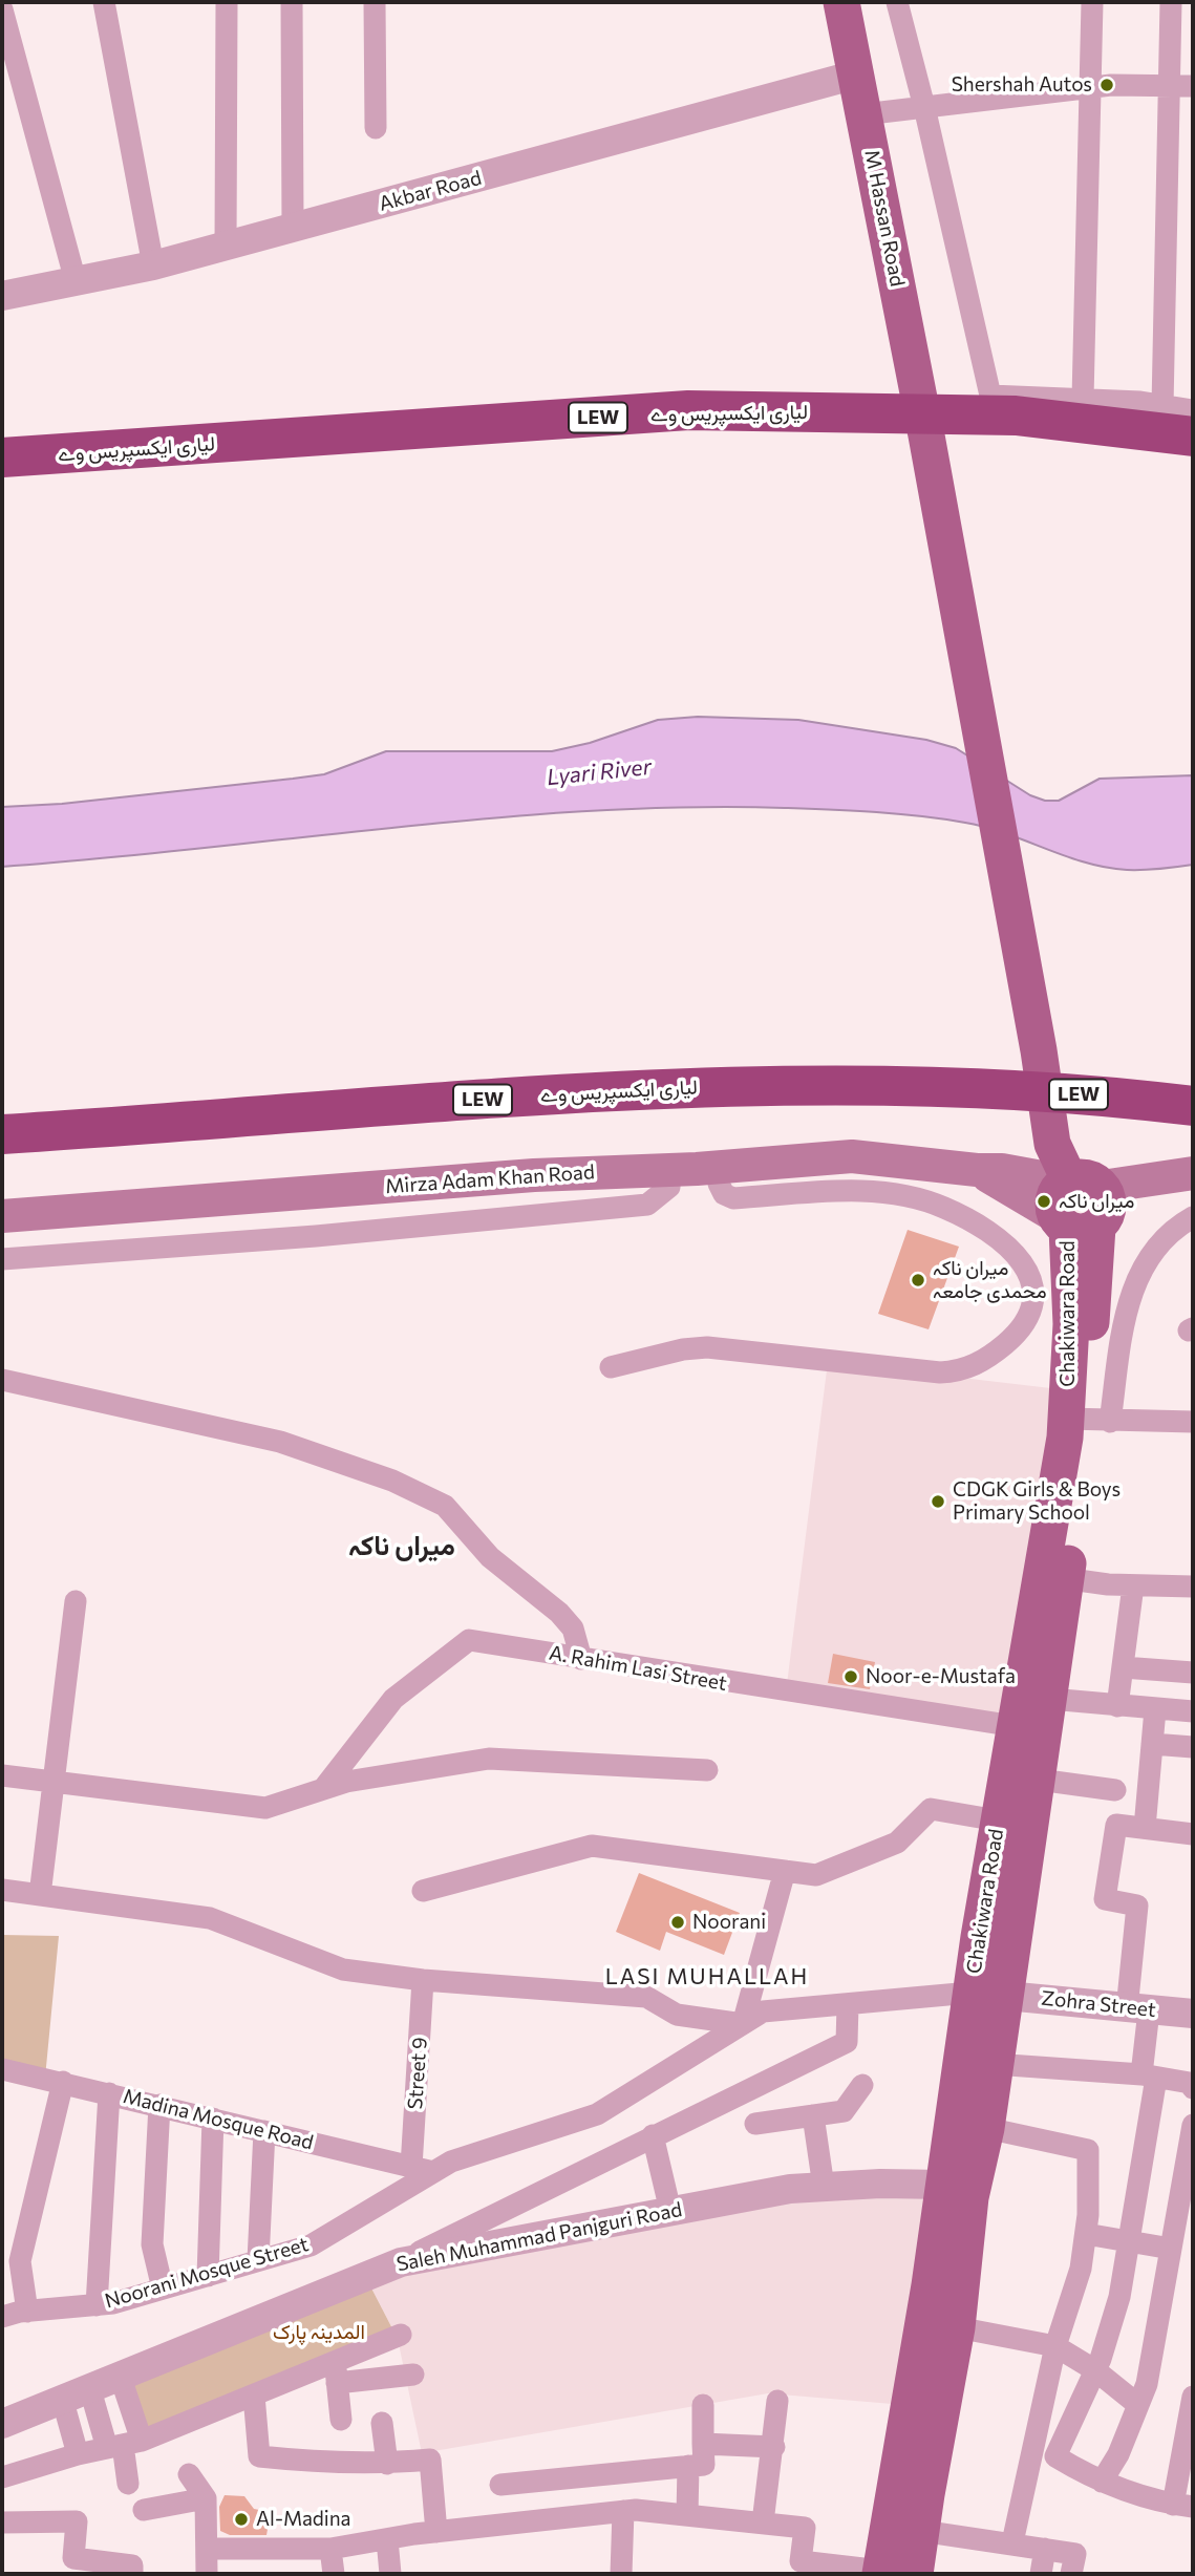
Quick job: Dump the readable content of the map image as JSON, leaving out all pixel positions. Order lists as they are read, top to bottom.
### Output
{
  "streets": {
    "highway": ["لیاری ایکسپریس وے", "LEW"],
    "main road": ["M Hassan Road", "Mirza Adam Khan Road", "Chakiwara Road"],
    "street": [
      "Akbar Road",
      "A. Rahim Lasi Street",
      "Zohra Street",
      "Street 9",
      "Madina Mosque Road",
      "Saleh Muhammad Panjguri Road",
      "Noorani Mosque Street"
    ]
  },
  "crossings": [
    ["Akbar Road", "M Hassan Road"],
    ["M Hassan Road", "Mirza Adam Khan Road"],
    ["M Hassan Road", "Chakiwara Road"],
    ["Mirza Adam Khan Road", "Chakiwara Road"],
    ["Chakiwara Road", "A. Rahim Lasi Street"],
    ["Chakiwara Road", "Zohra Street"],
    ["Chakiwara Road", "Saleh Muhammad Panjguri Road"],
    ["Chakiwara Road", "Noorani Mosque Street"],
    ["Zohra Street", "Noorani Mosque Street"],
    ["Street 9", "Madina Mosque Road"],
    ["Street 9", "Noorani Mosque Street"],
    ["Madina Mosque Road", "Noorani Mosque Street"]
  ],
  "districts": ["میراں ناکہ", "LASI MUHALLAH"],
  "water": ["Lyari River"],
  "parks": ["المدینہ پارک"],
  "places": [
    "Shershah Autos",
    "میراں ناکہ",
    "میران ناکہ محمدی جامعہ",
    "CDGK Girls & Boys Primary School",
    "Noor-e-Mustafa",
    "Noorani",
    "Al-Madina"
  ]
}
